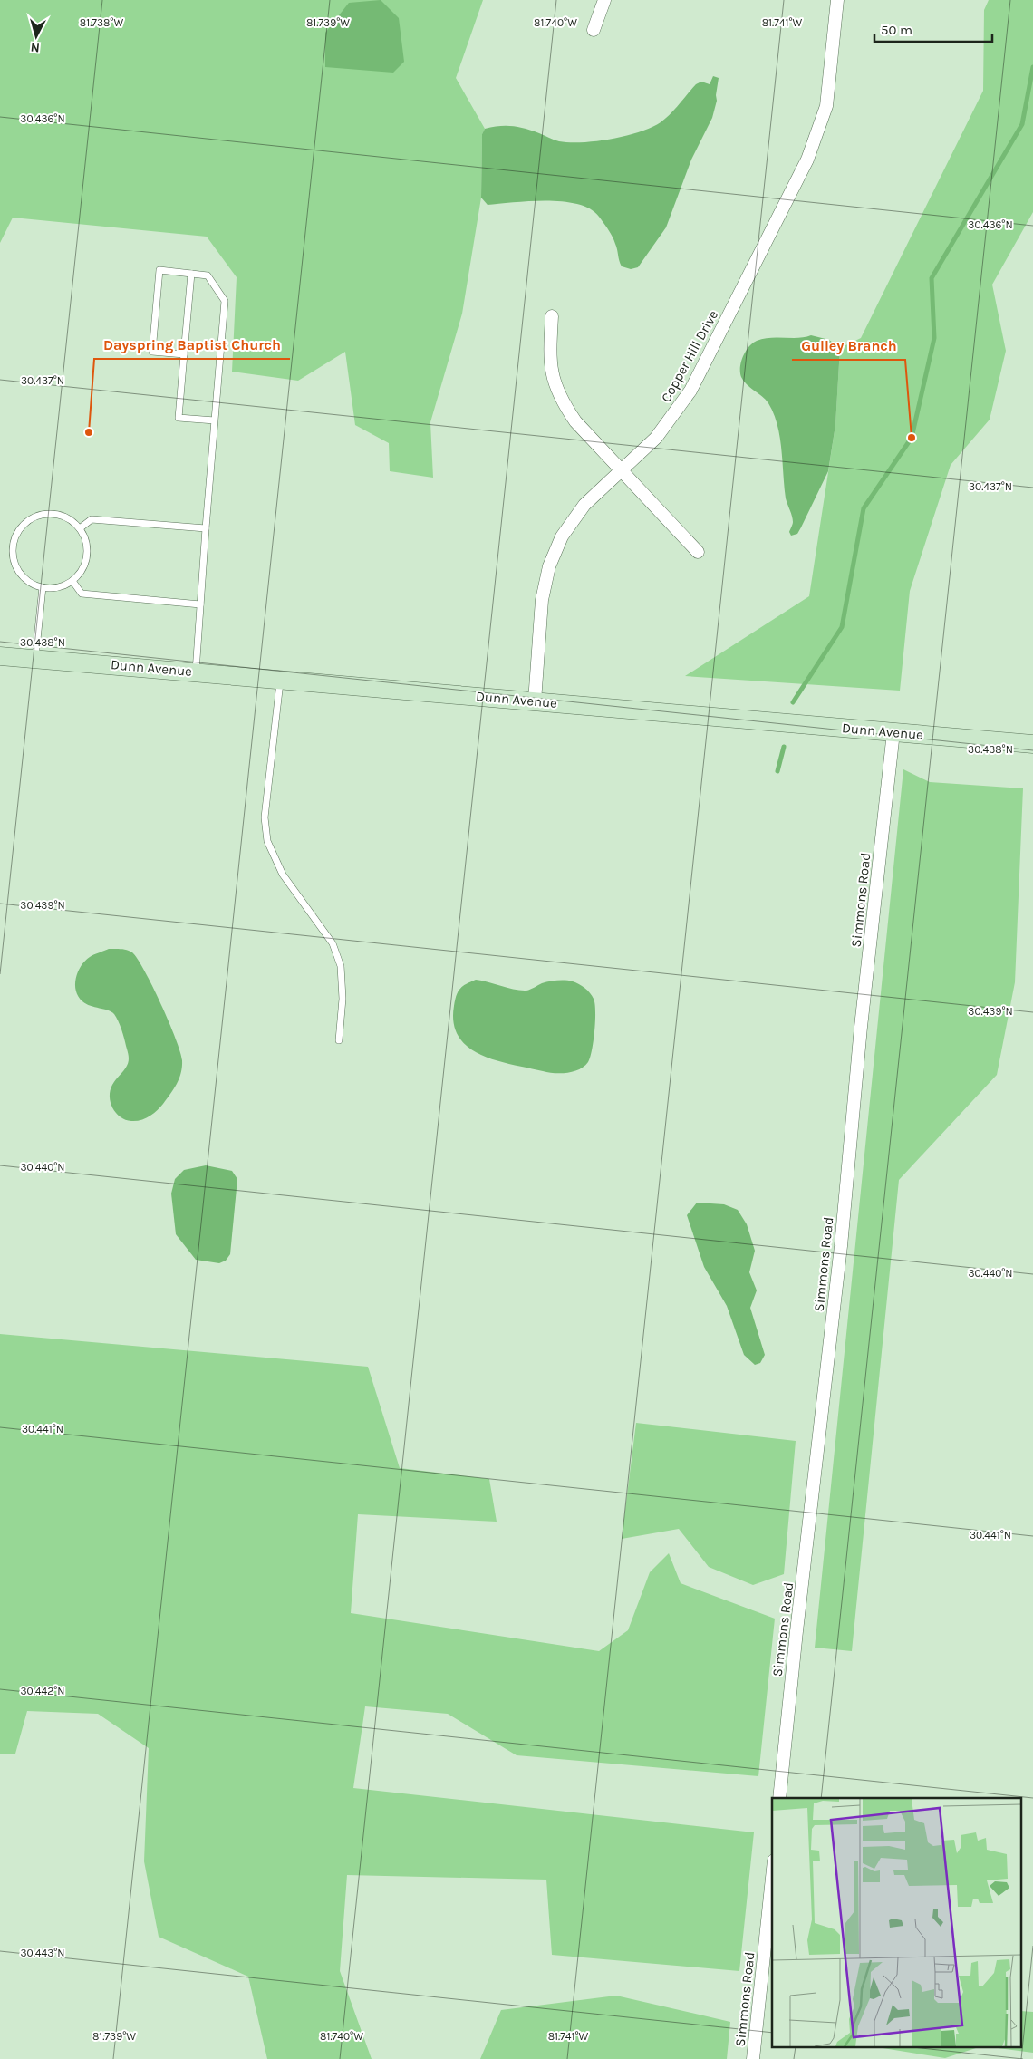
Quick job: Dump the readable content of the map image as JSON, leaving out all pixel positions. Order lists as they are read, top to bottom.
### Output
{
  "streets": {
    "main road": ["Dunn Avenue"],
    "street": ["Copper Hill Drive", "Simmons Road"]
  },
  "crossings": [
    ["Copper Hill Drive", "Dunn Avenue"],
    ["Dunn Avenue", "Simmons Road"]
  ],
  "places": ["Dayspring Baptist Church", "Gulley Branch"],
  "scale_bar": "50 m",
  "north": "bottom",
  "coordinates": [
    "81.738°W",
    "81.739°W",
    "81.740°W",
    "81.741°W",
    "30.436°N",
    "30.437°N",
    "30.438°N",
    "30.439°N",
    "30.440°N",
    "30.441°N",
    "30.442°N",
    "30.443°N"
  ]
}
